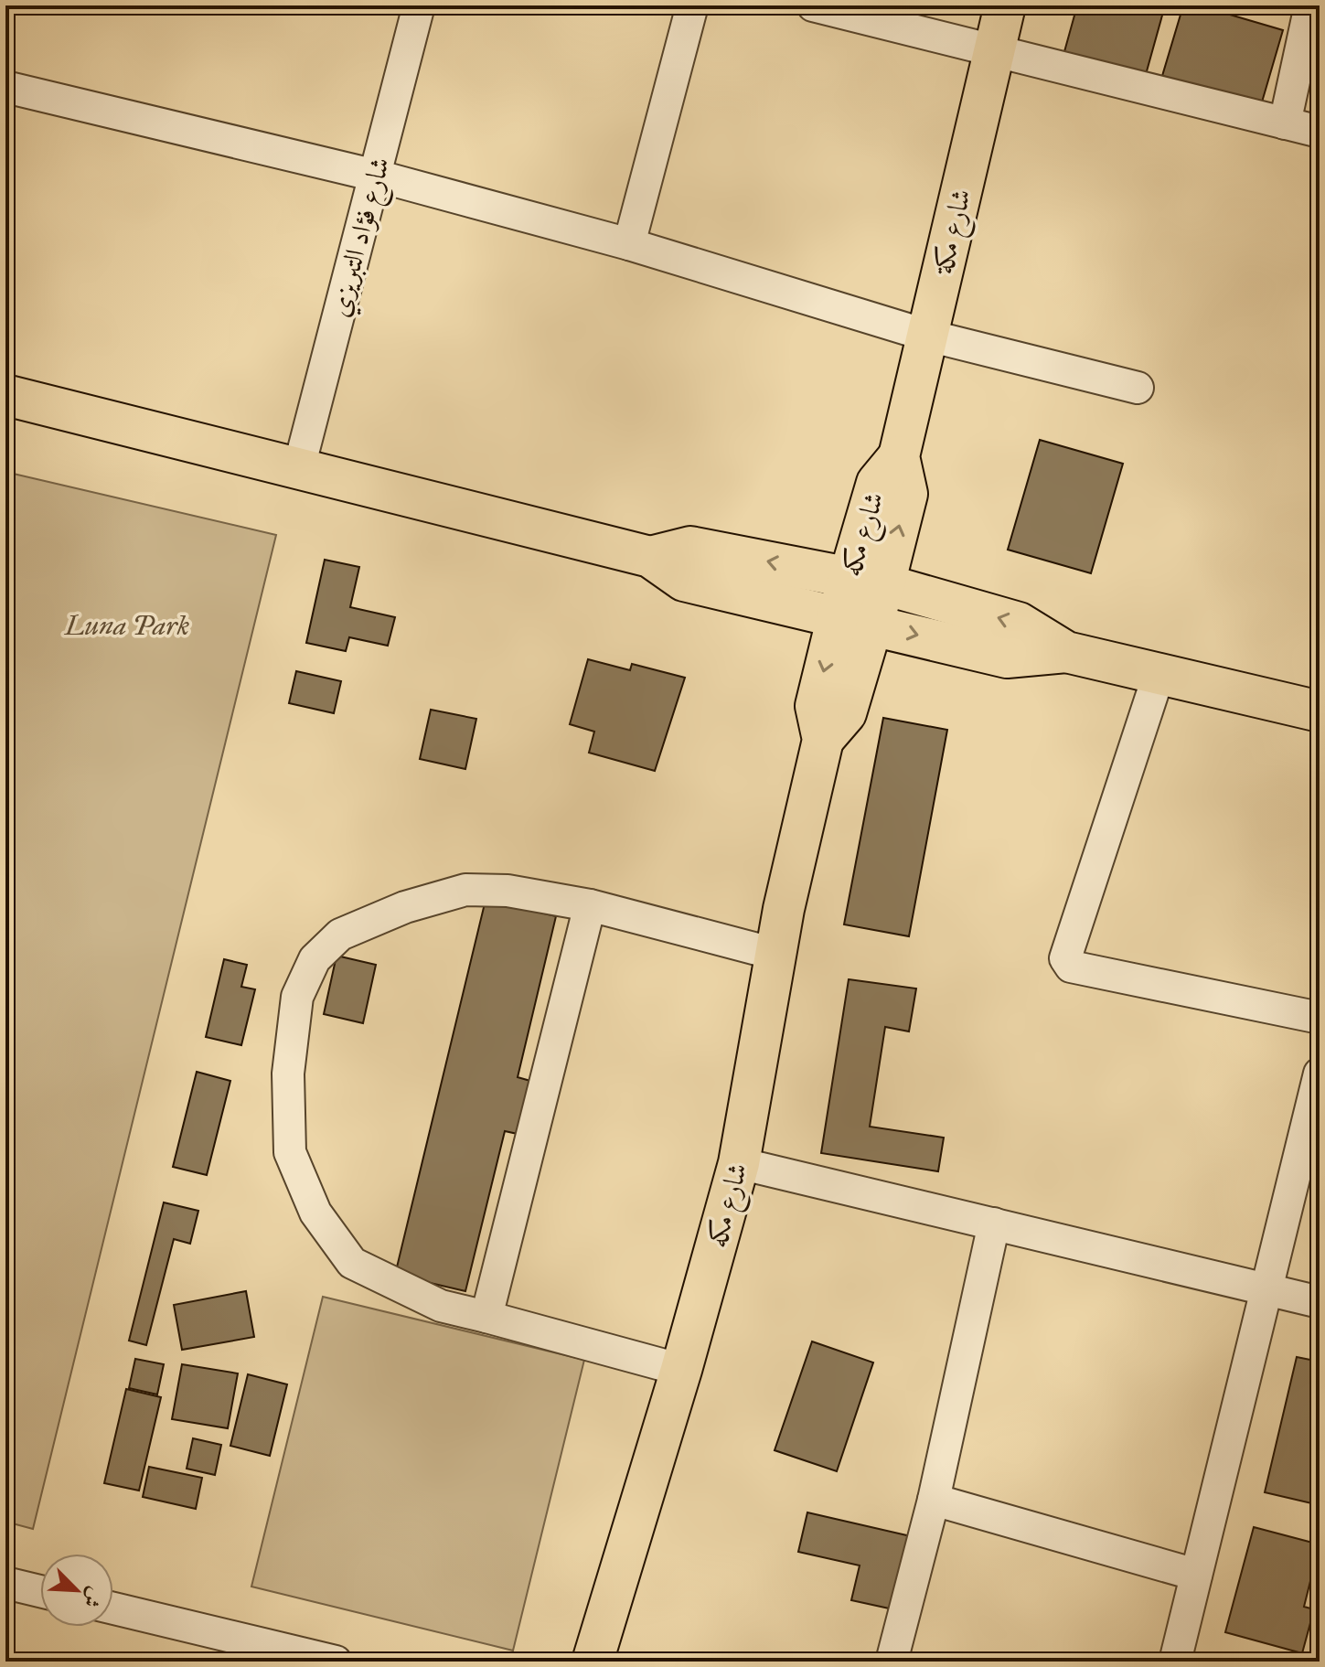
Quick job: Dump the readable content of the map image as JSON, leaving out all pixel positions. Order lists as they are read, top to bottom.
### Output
{
  "streets": {
    "main road": ["شارع مكة", "شارع مكه"],
    "street": ["شارع فؤاد التبريزي"]
  },
  "crossings": [
    ["شارع مكة", "شارع مكه"]
  ],
  "parks": ["Luna Park"],
  "north": "bottom right"
}
